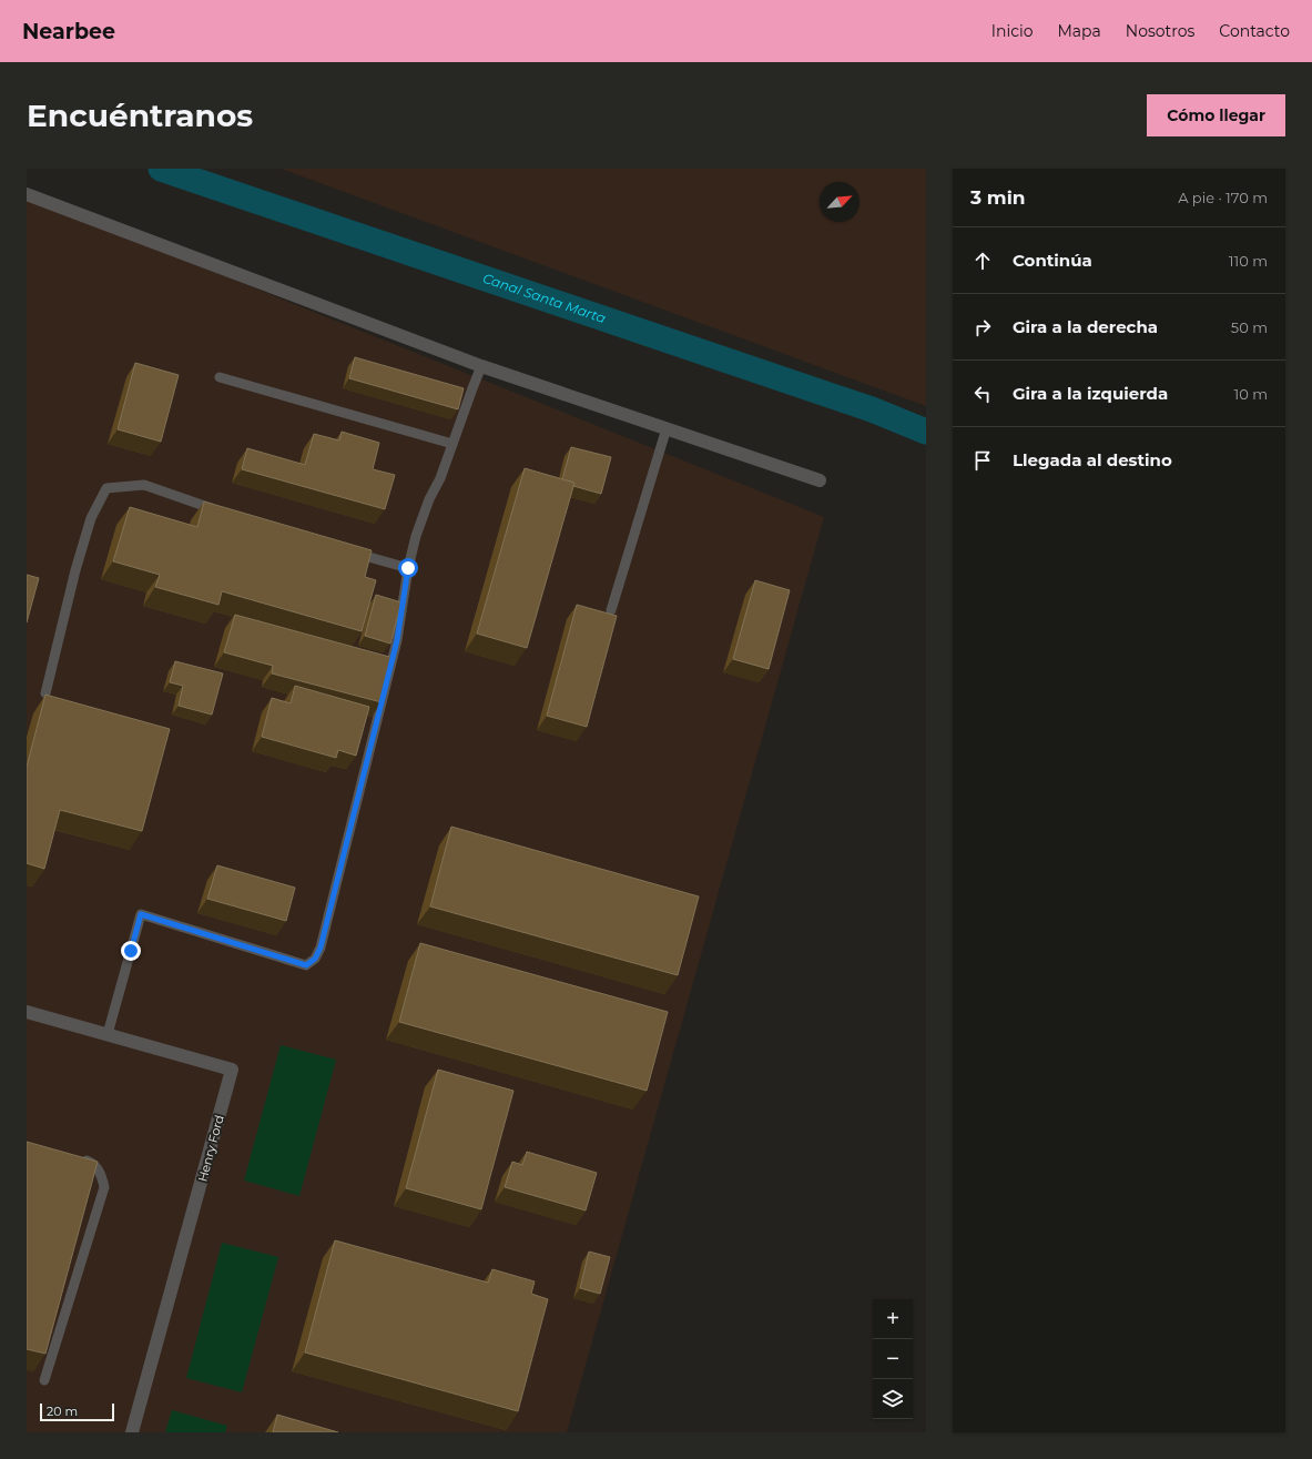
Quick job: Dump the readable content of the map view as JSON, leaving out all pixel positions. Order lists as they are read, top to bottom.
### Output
{
  "streets": {
    "street": ["Henry Ford"]
  },
  "water": ["Canal Santa Marta"],
  "scale_bar": "20 m",
  "north": "top right",
  "page": {
    "header": "Nearbee",
    "nav": [
      "Inicio",
      "Mapa",
      "Nosotros",
      "Contacto"
    ],
    "buttons": "Cómo llegar",
    "title": "Encuéntranos",
    "heading": ["3 min", "A pie · 170 m"],
    "list": [
      ["Continúa", "110 m"],
      ["Gira a la derecha", "50 m"],
      ["Gira a la izquierda", "10 m"],
      "Llegada al destino"
    ],
    "map_buttons": ["+", "−"],
    "scale": "20 m"
  }
}
